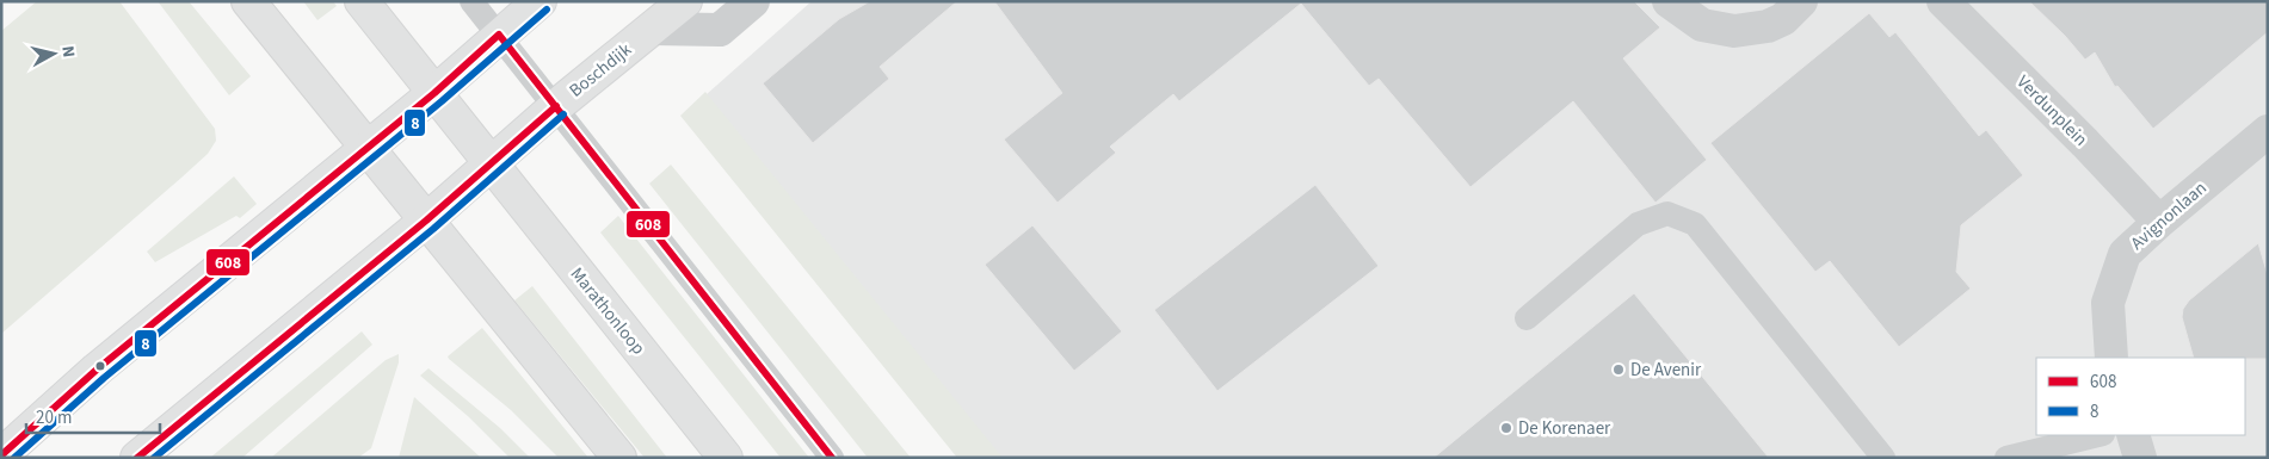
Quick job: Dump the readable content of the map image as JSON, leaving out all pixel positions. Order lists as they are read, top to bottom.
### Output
{
  "streets": {
    "main road": ["Boschdijk", "Marathonloop"],
    "street": ["Verdunplein", "Avignonlaan"]
  },
  "crossings": [
    ["Boschdijk", "Marathonloop"],
    ["Verdunplein", "Avignonlaan"]
  ],
  "places": ["De Avenir", "De Korenaer"],
  "lines": ["transit line 8", "transit line 608"],
  "legend": ["608", "8"],
  "scale_bar": "20 m",
  "north": "right"
}
